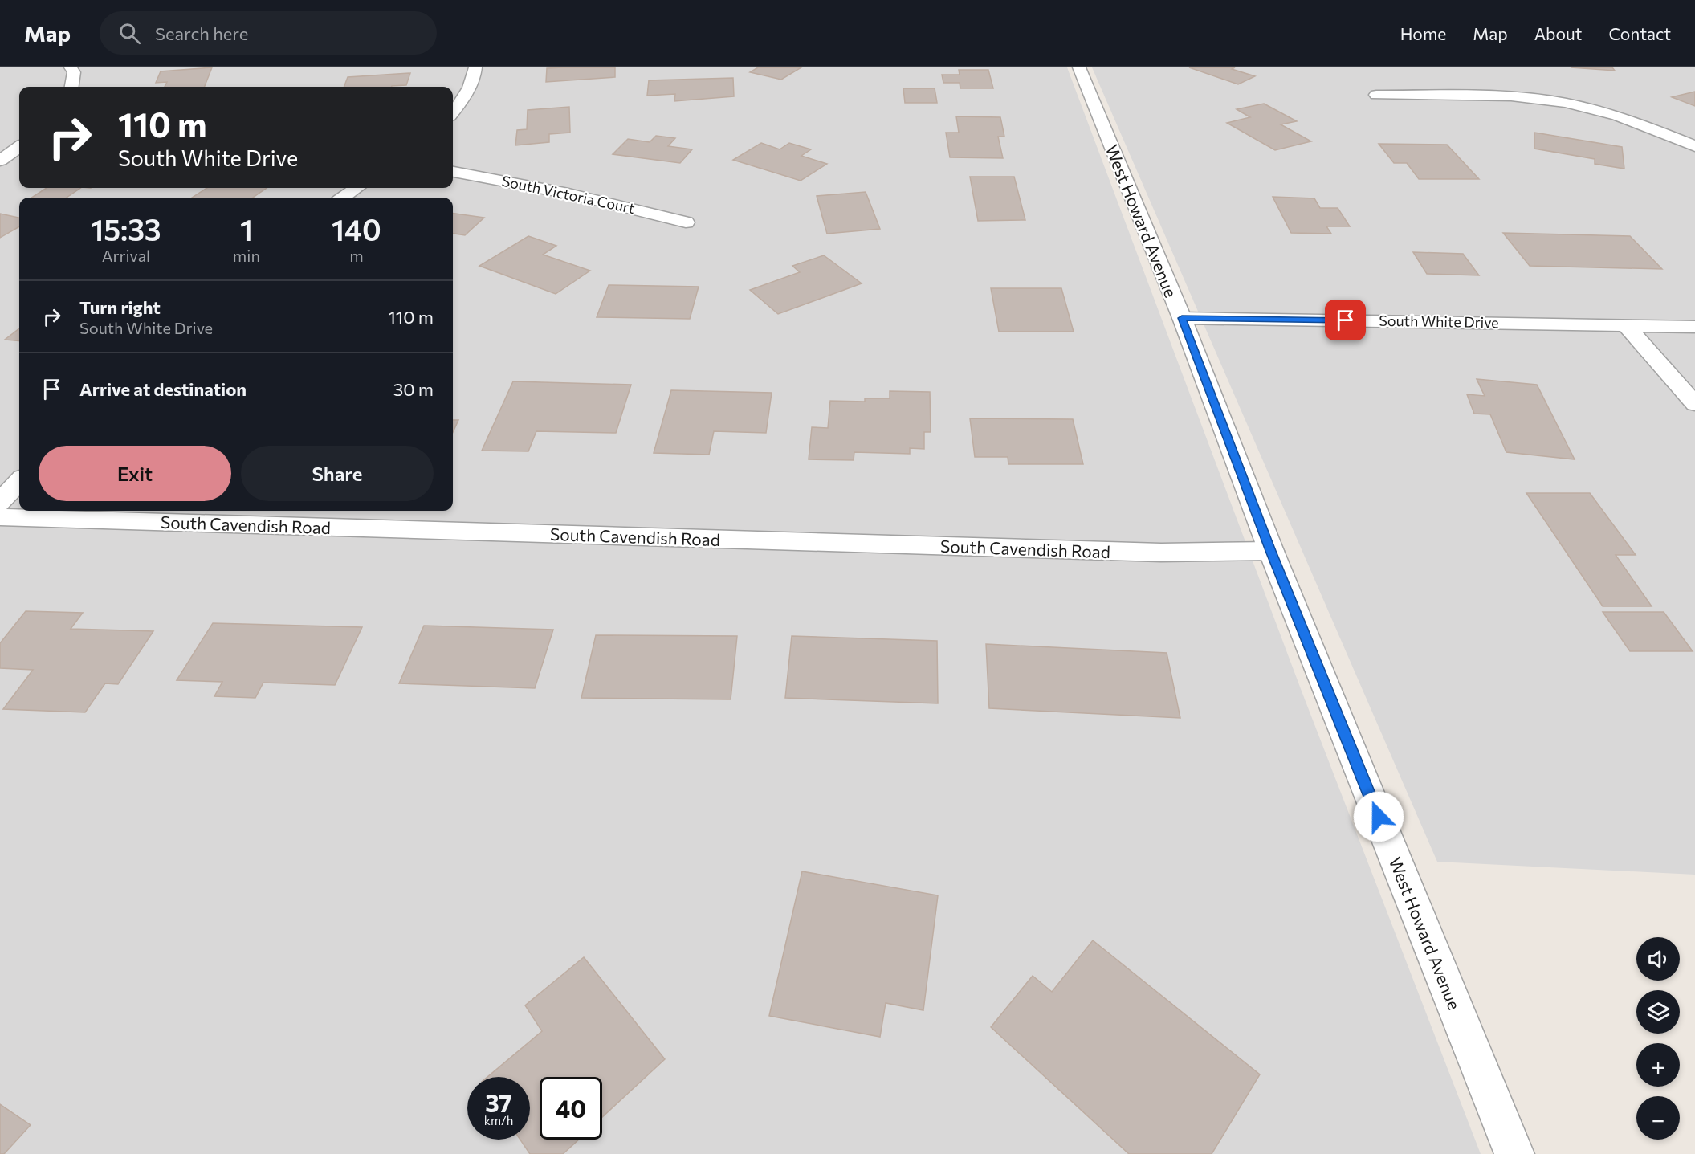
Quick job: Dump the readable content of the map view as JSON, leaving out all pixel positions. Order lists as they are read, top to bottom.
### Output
{
  "streets": {
    "street": [
      "South Victoria Court",
      "West Howard Avenue",
      "South White Drive",
      "South Cavendish Road"
    ]
  },
  "crossings": [
    ["West Howard Avenue", "South White Drive"],
    ["West Howard Avenue", "South Cavendish Road"]
  ],
  "page": {
    "header": "Map",
    "search": "Search here",
    "nav": [
      "Home",
      "Map",
      "About",
      "Contact"
    ],
    "turn": ["110 m", "South White Drive"],
    "eta": [
      "15:33",
      "Arrival",
      "1",
      "min",
      "140",
      "m"
    ],
    "list": [
      {
        "name": "Turn right",
        "note": "South White Drive",
        "value": "110 m"
      },
      {
        "name": "Arrive at destination",
        "value": "30 m"
      }
    ],
    "buttons": ["Exit", "Share"],
    "map_buttons": ["+", "−"],
    "speed": "37 km/h",
    "limit": "40"
  }
}
